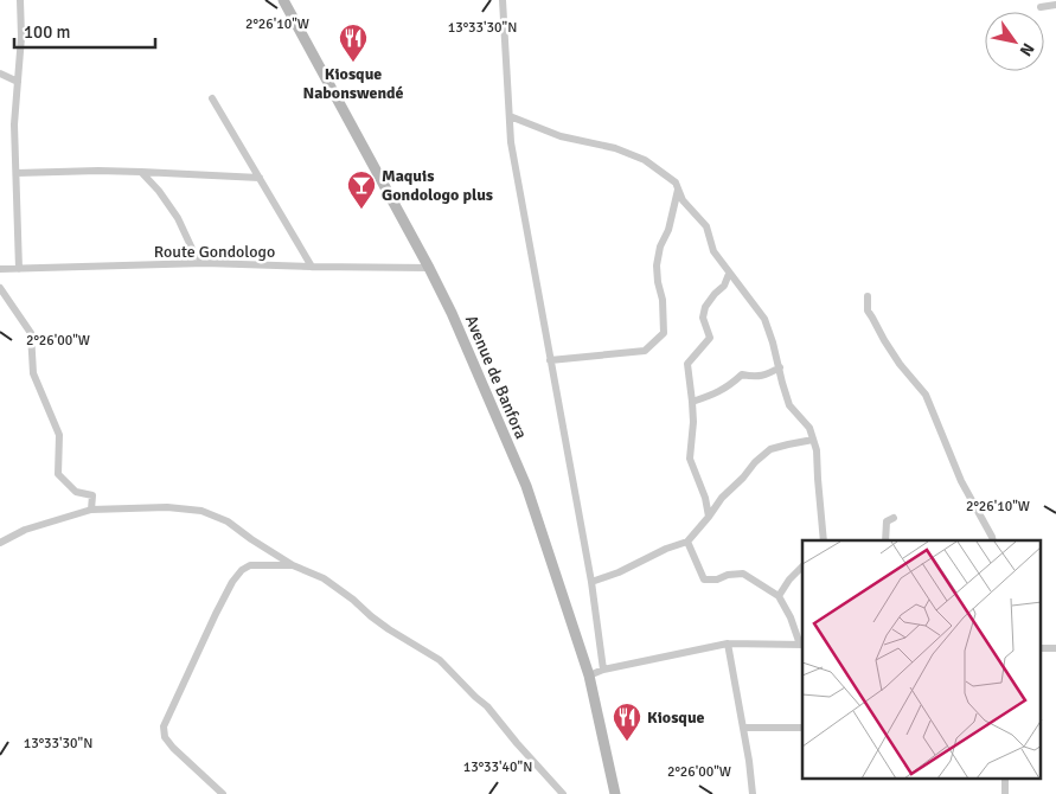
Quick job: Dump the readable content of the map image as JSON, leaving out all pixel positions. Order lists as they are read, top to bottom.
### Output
{
  "streets": {
    "main road": ["Avenue de Banfora"],
    "street": ["Route Gondologo"]
  },
  "crossings": [
    ["Route Gondologo", "Avenue de Banfora"]
  ],
  "places": {
    "restaurant": ["Kiosque Nabonswendé", "Kiosque"],
    "bar": ["Maquis Gondologo plus"]
  },
  "scale_bar": "100 m",
  "north": "bottom right",
  "coordinates": [
    "2°26'10\"W",
    "13°33'30\"N",
    "2°26'00\"W",
    "13°33'40\"N"
  ]
}
